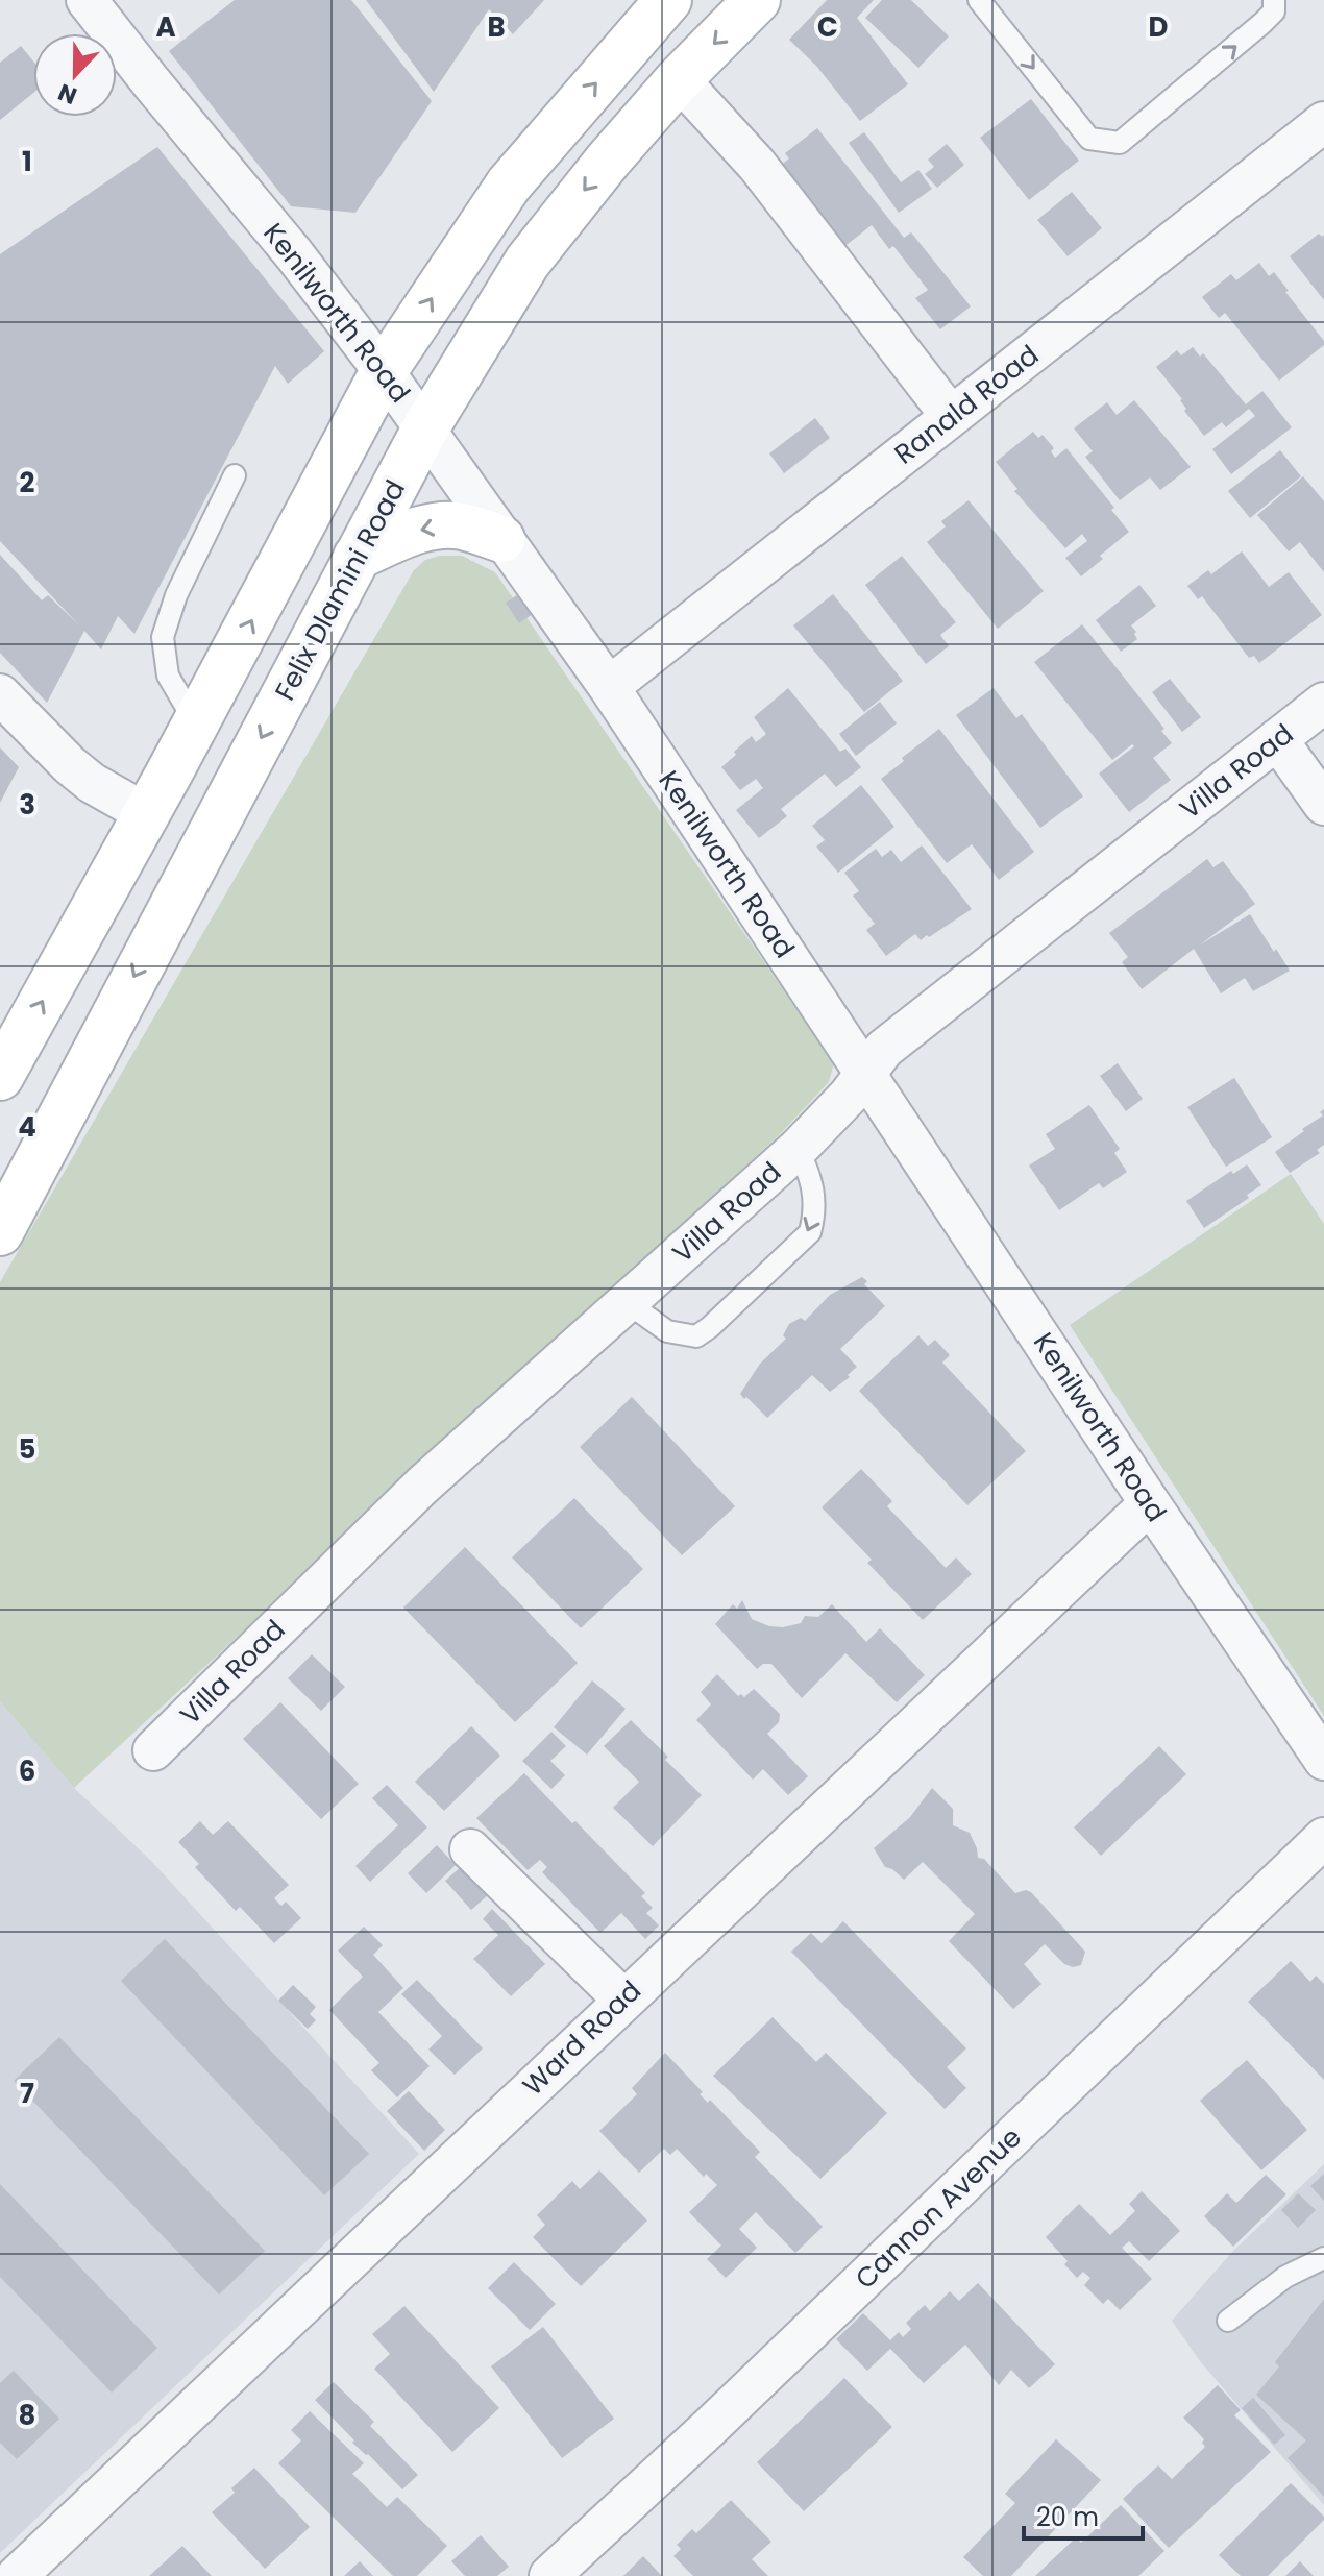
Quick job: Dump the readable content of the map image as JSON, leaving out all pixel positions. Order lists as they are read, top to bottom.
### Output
{
  "streets": {
    "main road": ["Felix Dlamini Road"],
    "street": [
      "Kenilworth Road",
      "Ranald Road",
      "Villa Road",
      "Ward Road",
      "Cannon Avenue"
    ]
  },
  "crossings": [
    ["Kenilworth Road", "Ranald Road"],
    ["Kenilworth Road", "Felix Dlamini Road"],
    ["Kenilworth Road", "Villa Road"],
    ["Kenilworth Road", "Ward Road"]
  ],
  "scale_bar": "20 m",
  "north": "bottom",
  "grid": {
    "columns": [
      "A",
      "B",
      "C",
      "D"
    ],
    "rows": [
      "1",
      "2",
      "3",
      "4",
      "5",
      "6",
      "7",
      "8"
    ]
  }
}
